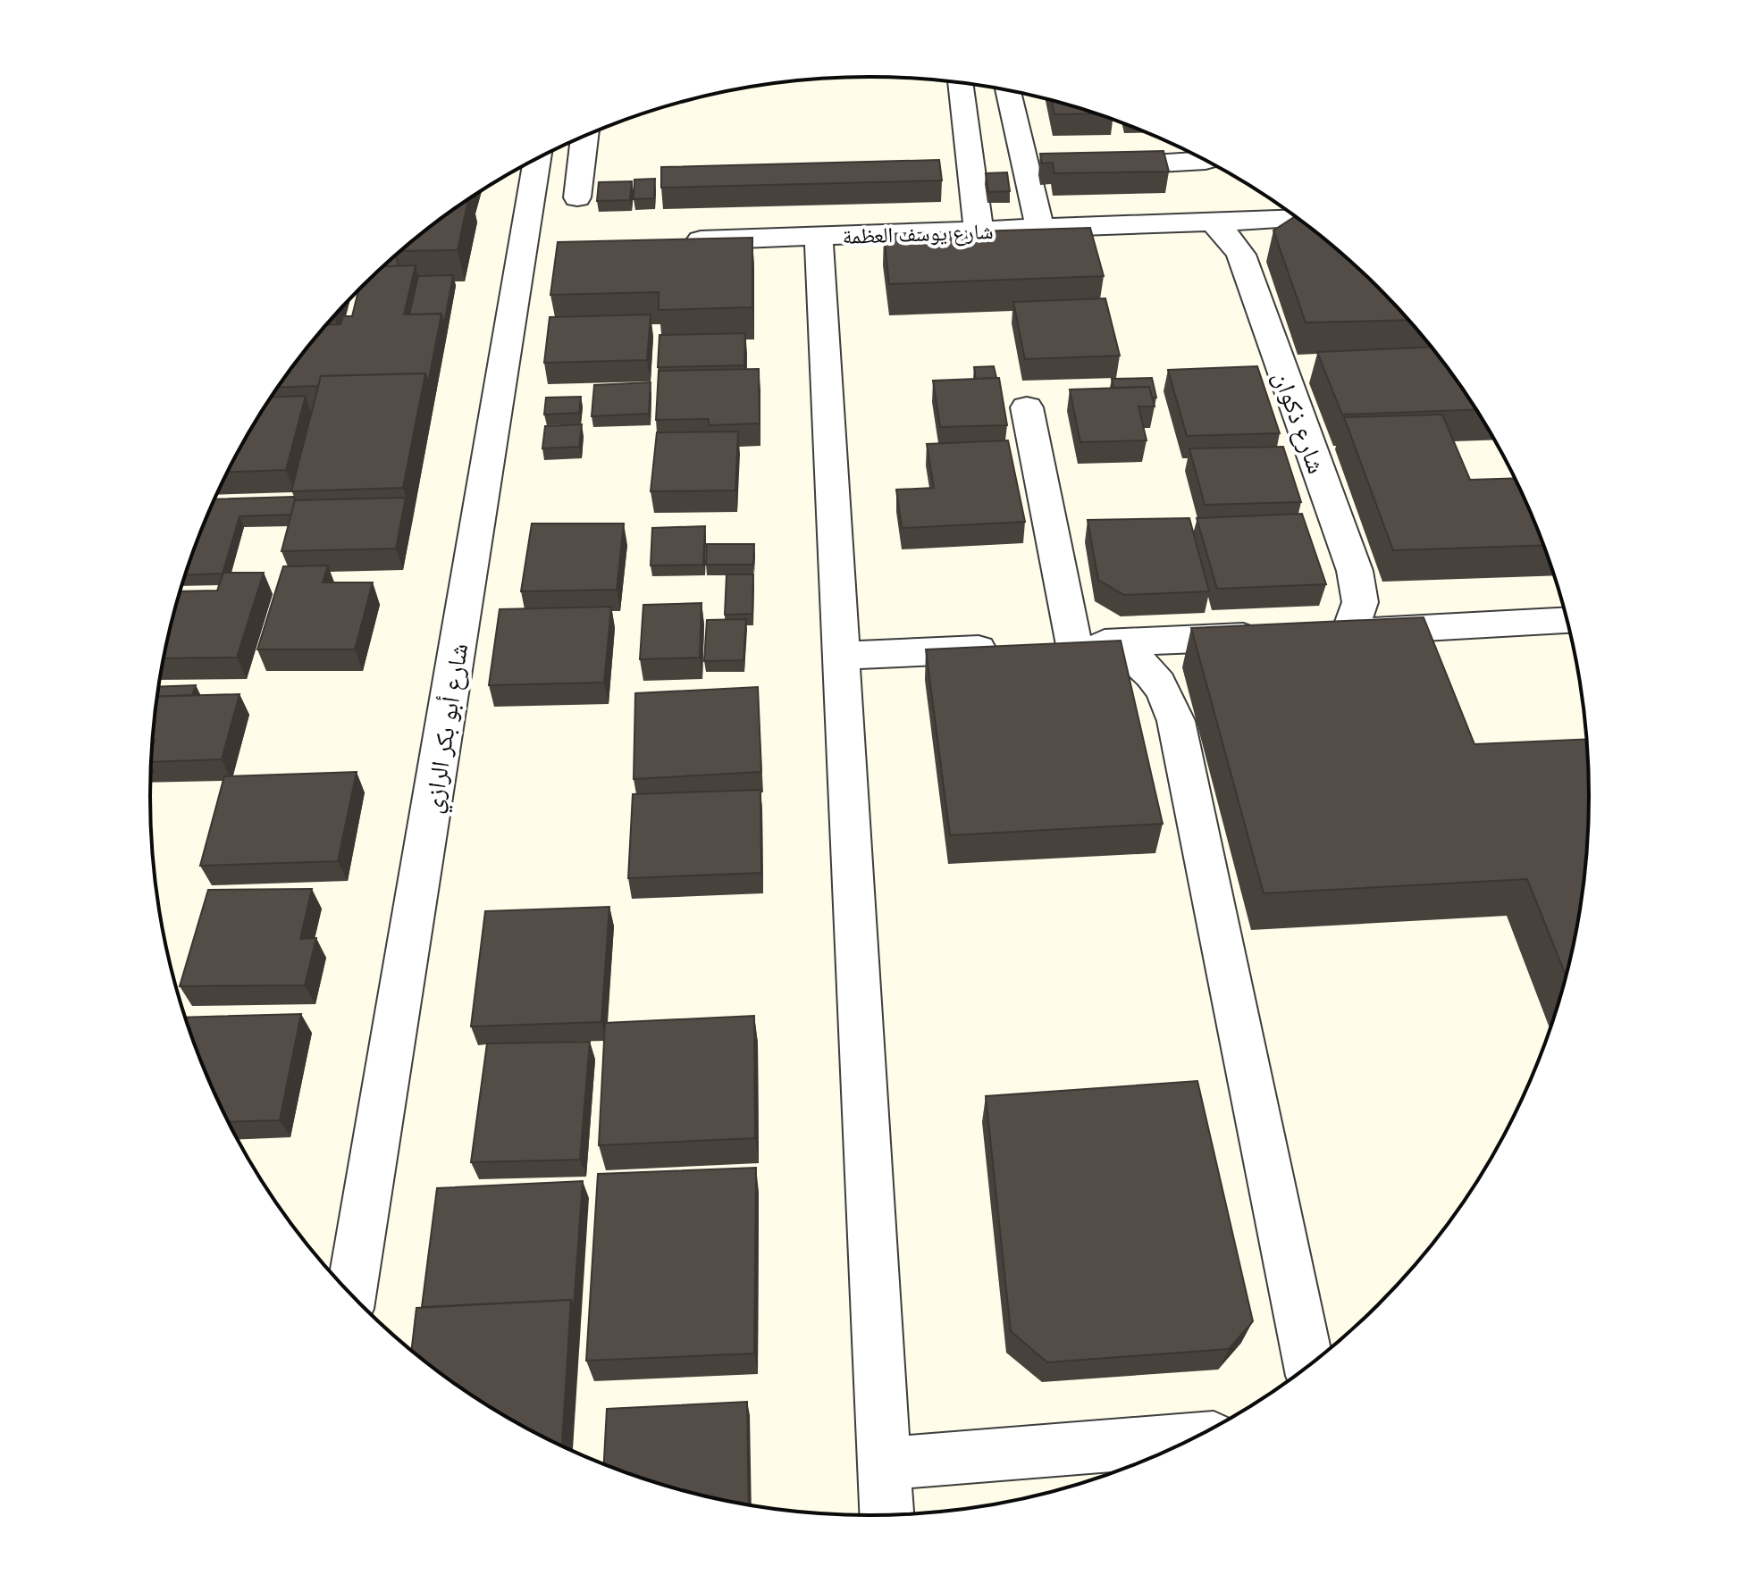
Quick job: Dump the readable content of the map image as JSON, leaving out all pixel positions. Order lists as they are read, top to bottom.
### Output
{
  "streets": {
    "street": ["شارع يوسف العظمة", "شارع ذكوان", "شارع أبو بكر الرازي"]
  },
  "crossings": [
    ["شارع يوسف العظمة", "شارع ذكوان"]
  ]
}
